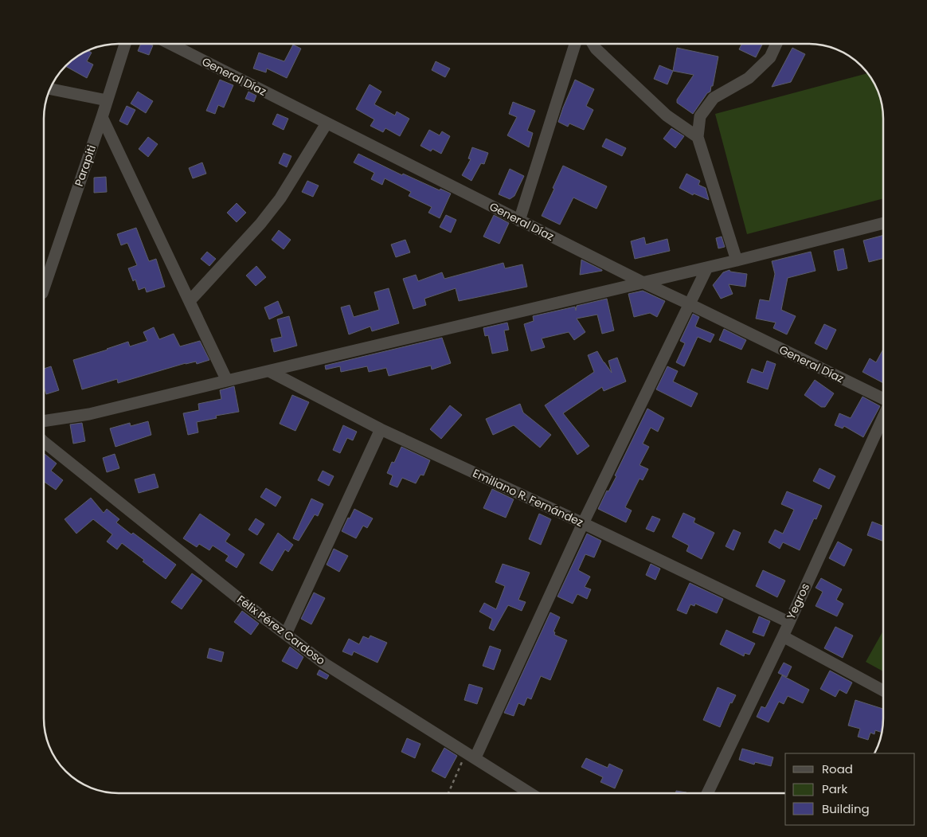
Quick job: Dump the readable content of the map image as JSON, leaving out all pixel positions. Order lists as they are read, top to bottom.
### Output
{
  "streets": {
    "street": [
      "General Díaz",
      "Parapiti",
      "Emiliano R. Fernández",
      "Yegros",
      "Félix Pérez Cardoso"
    ]
  },
  "crossings": [
    ["Emiliano R. Fernández", "Yegros"]
  ],
  "legend": ["Road", "Park", "Building"]
}
